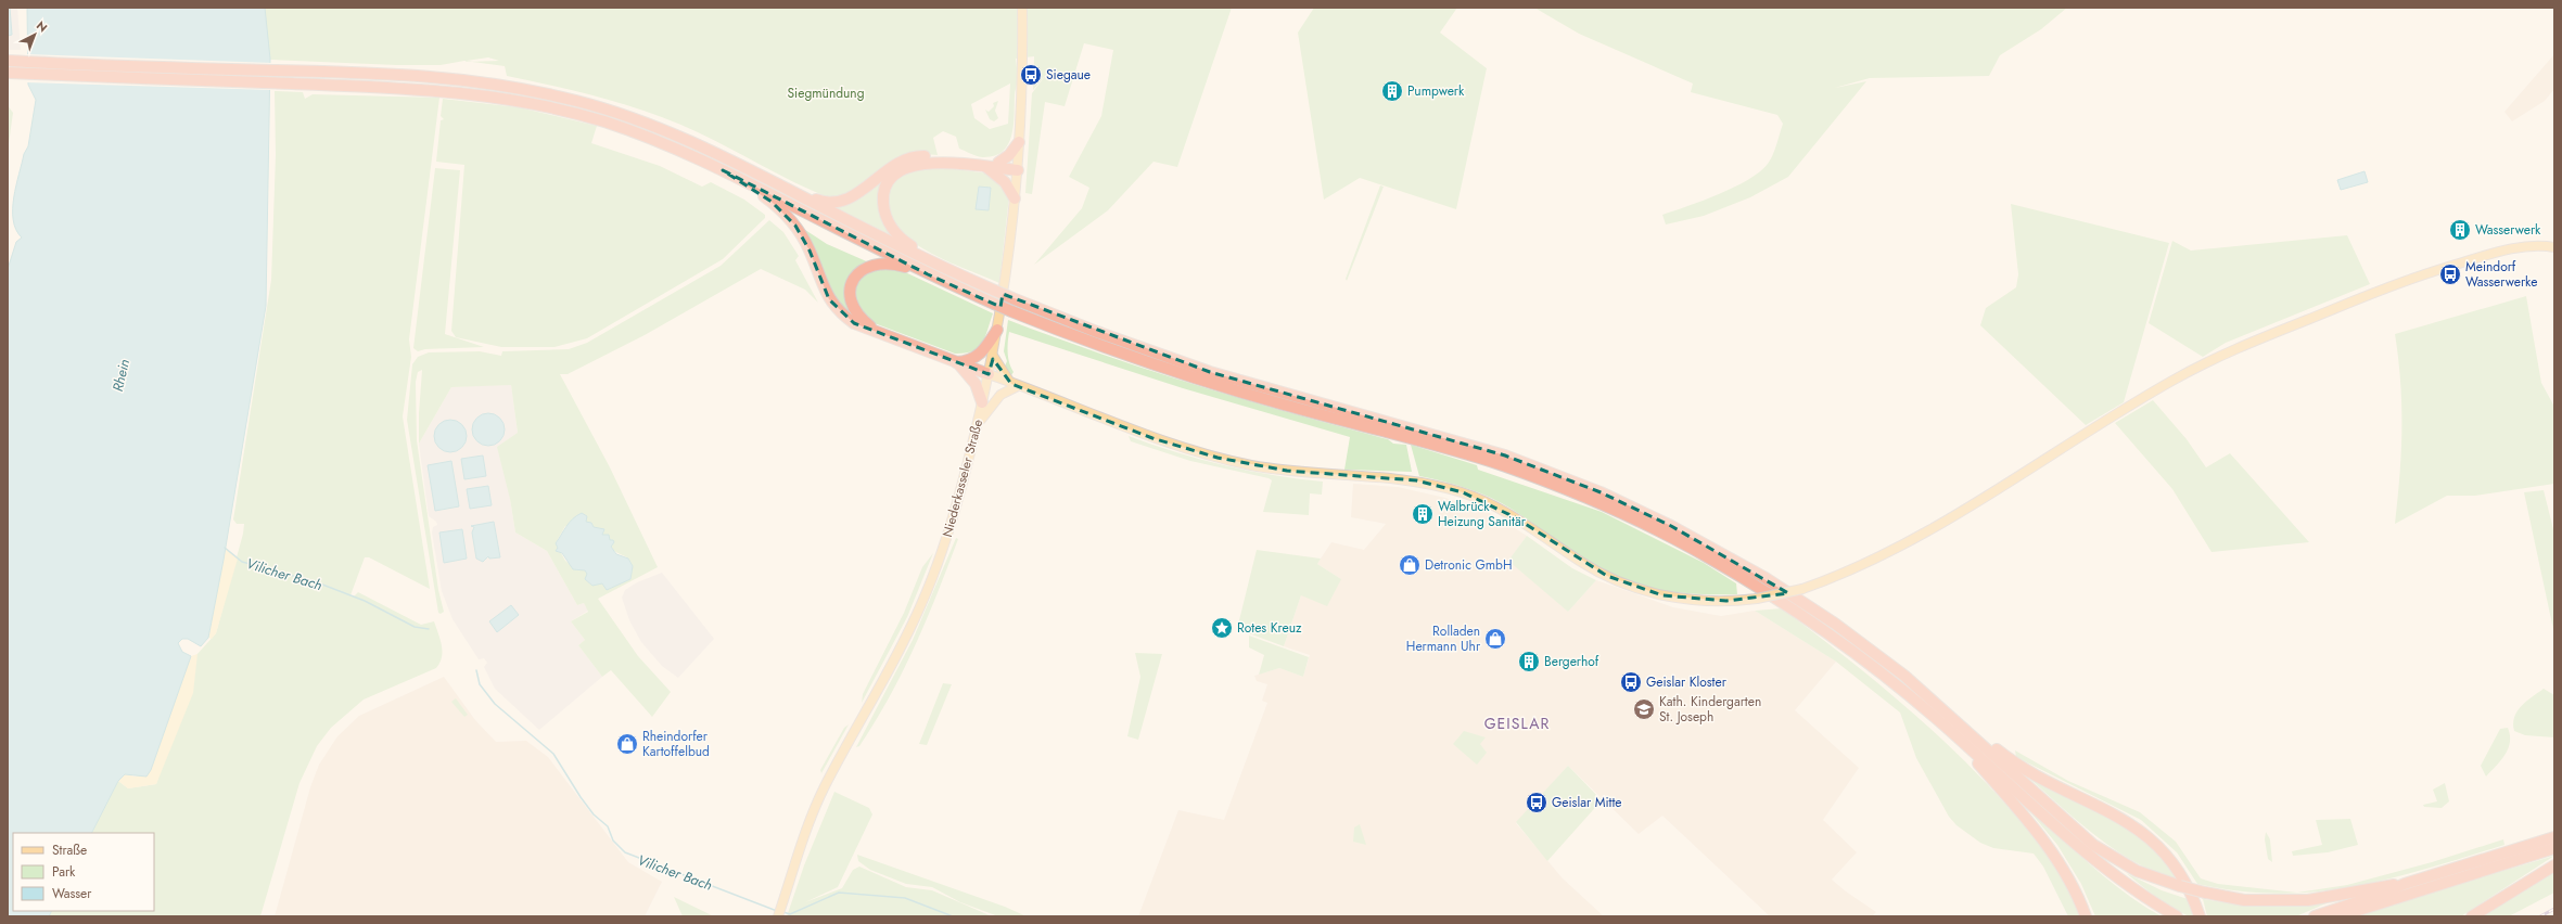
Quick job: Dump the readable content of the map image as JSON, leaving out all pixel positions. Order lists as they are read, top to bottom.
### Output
{
  "streets": {
    "main road": ["Niederkasseler Straße"]
  },
  "districts": ["GEISLAR"],
  "water": ["Rhein", "Vilicher Bach"],
  "parks": ["Siegmündung"],
  "places": {
    "bus stop": [
      "Siegaue",
      "Meindorf Wasserwerke",
      "Geislar Kloster",
      "Geislar Mitte"
    ],
    "building": [
      "Pumpwerk",
      "Wasserwerk",
      "Walbrück Heizung Sanitär",
      "Bergerhof"
    ],
    "shop": ["Detronic GmbH", "Rolladen Hermann Uhr", "Rheindorfer Kartoffelbud"],
    "place": ["Rotes Kreuz"],
    "school or university": ["Kath. Kindergarten St. Joseph"]
  },
  "legend": ["Straße", "Park", "Wasser"],
  "north": "top right"
}
